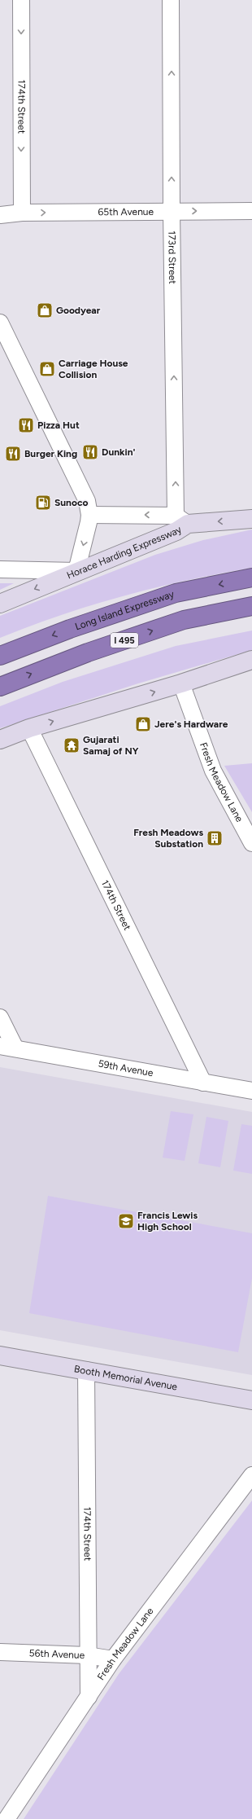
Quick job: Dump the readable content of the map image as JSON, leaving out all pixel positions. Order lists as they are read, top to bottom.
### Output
{
  "streets": {
    "highway": ["Long Island Expressway", "I 495"],
    "main road": ["Horace Harding Expressway", "Booth Memorial Avenue"],
    "street": [
      "174th Street",
      "65th Avenue",
      "173rd Street",
      "Fresh Meadow Lane",
      "59th Avenue",
      "56th Avenue"
    ]
  },
  "crossings": [
    ["174th Street", "65th Avenue"],
    ["174th Street", "Fresh Meadow Lane"],
    ["174th Street", "59th Avenue"],
    ["174th Street", "Booth Memorial Avenue"],
    ["174th Street", "56th Avenue"],
    ["65th Avenue", "173rd Street"],
    ["173rd Street", "Horace Harding Expressway"],
    ["Fresh Meadow Lane", "56th Avenue"]
  ],
  "one_way": ["65th Avenue", "173rd Street"],
  "places": {
    "shop": ["Goodyear", "Carriage House Collision", "Jere's Hardware"],
    "restaurant": ["Pizza Hut", "Dunkin'", "Burger King"],
    "fuel station": ["Sunoco"],
    "temple": ["Gujarati Samaj of NY"],
    "building": ["Fresh Meadows Substation"],
    "school or university": ["Francis Lewis High School"]
  }
}
